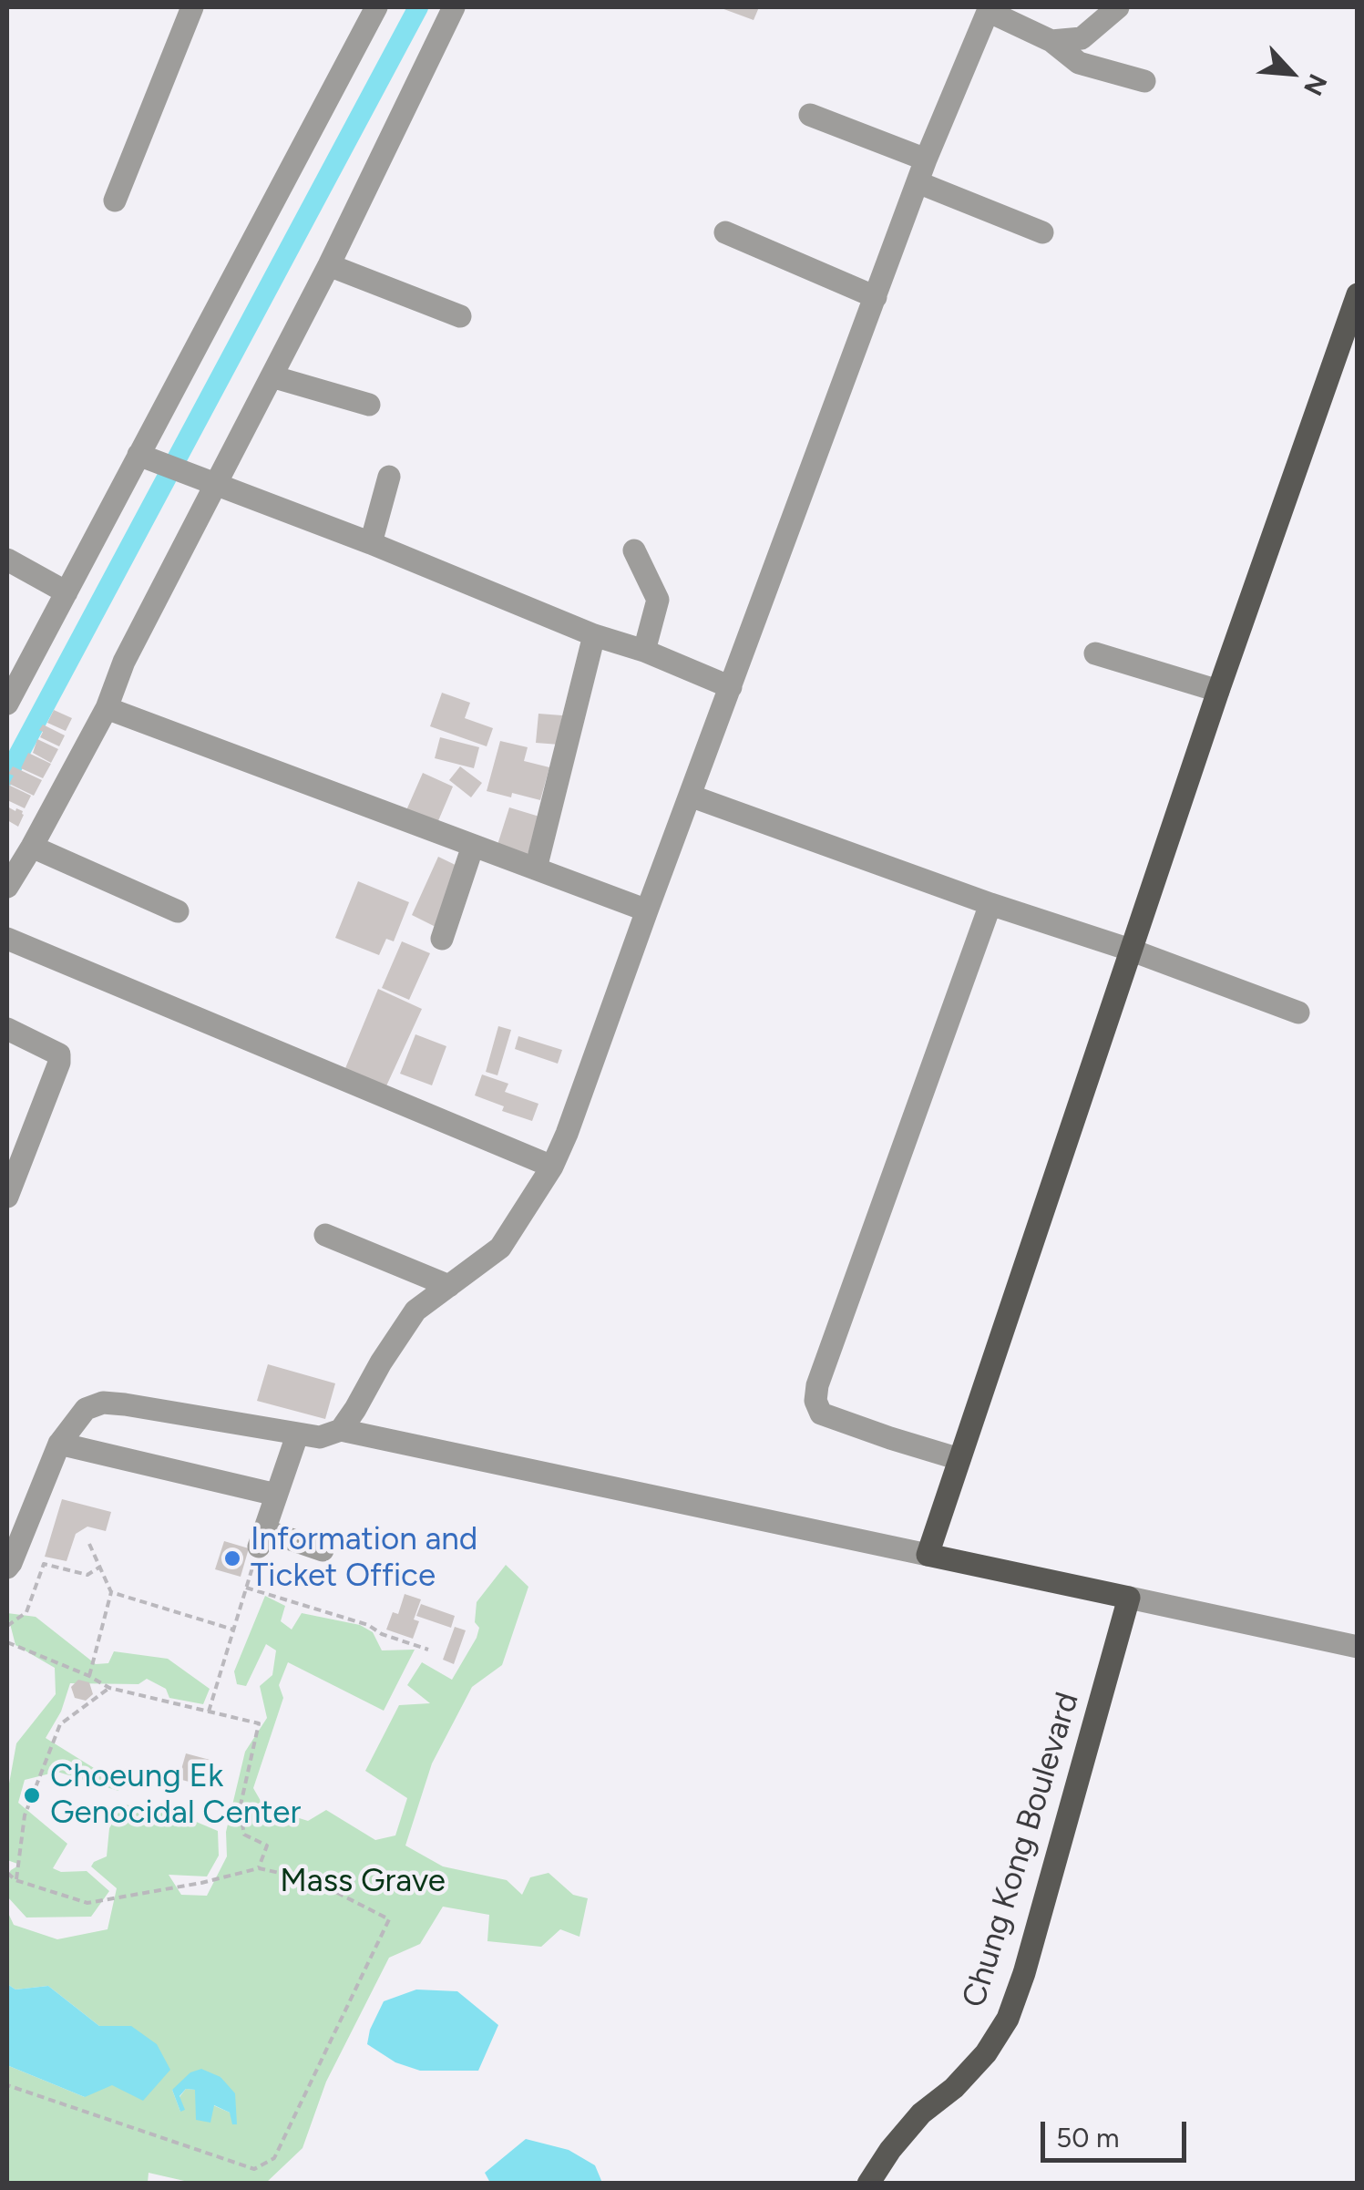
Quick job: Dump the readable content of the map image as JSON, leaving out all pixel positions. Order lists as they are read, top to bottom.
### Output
{
  "streets": {
    "main road": ["Chung Kong Boulevard"]
  },
  "parks": ["Mass Grave"],
  "places": ["Information and Ticket Office", "Choeung Ek Genocidal Center"],
  "scale_bar": "50 m",
  "north": "bottom right"
}
